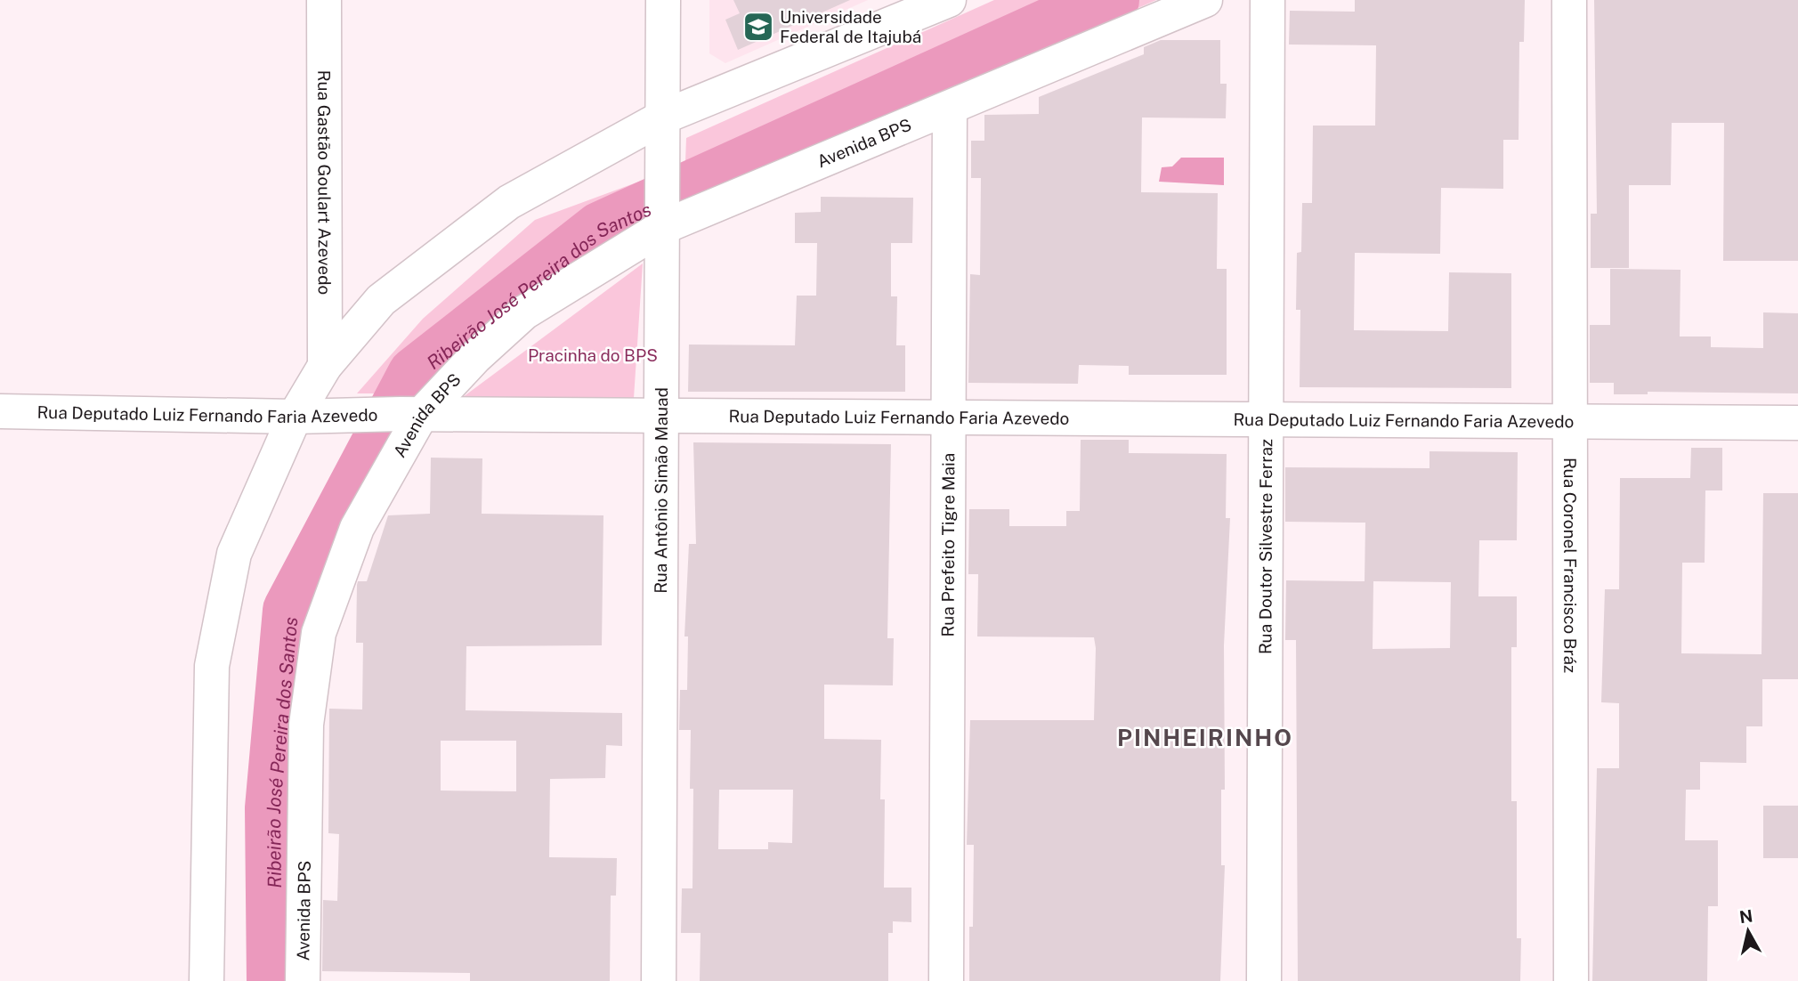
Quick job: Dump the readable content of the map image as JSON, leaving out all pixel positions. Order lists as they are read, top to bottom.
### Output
{
  "streets": {
    "street": [
      "Avenida BPS",
      "Rua Gastão Goulart Azevedo",
      "Rua Deputado Luiz Fernando Faria Azevedo",
      "Rua Antônio Simão Mauad",
      "Rua Prefeito Tigre Maia",
      "Rua Doutor Silvestre Ferraz",
      "Rua Coronel Francisco Bráz"
    ]
  },
  "crossings": [
    ["Avenida BPS", "Rua Deputado Luiz Fernando Faria Azevedo"],
    ["Avenida BPS", "Rua Antônio Simão Mauad"],
    ["Avenida BPS", "Rua Prefeito Tigre Maia"],
    ["Rua Deputado Luiz Fernando Faria Azevedo", "Rua Antônio Simão Mauad"],
    ["Rua Deputado Luiz Fernando Faria Azevedo", "Rua Prefeito Tigre Maia"],
    ["Rua Deputado Luiz Fernando Faria Azevedo", "Rua Doutor Silvestre Ferraz"],
    ["Rua Deputado Luiz Fernando Faria Azevedo", "Rua Coronel Francisco Bráz"]
  ],
  "districts": ["PINHEIRINHO"],
  "water": ["Ribeirão José Pereira dos Santos"],
  "parks": ["Pracinha do BPS"],
  "places": {
    "school or university": ["Universidade Federal de Itajubá"]
  },
  "north": "top"
}
